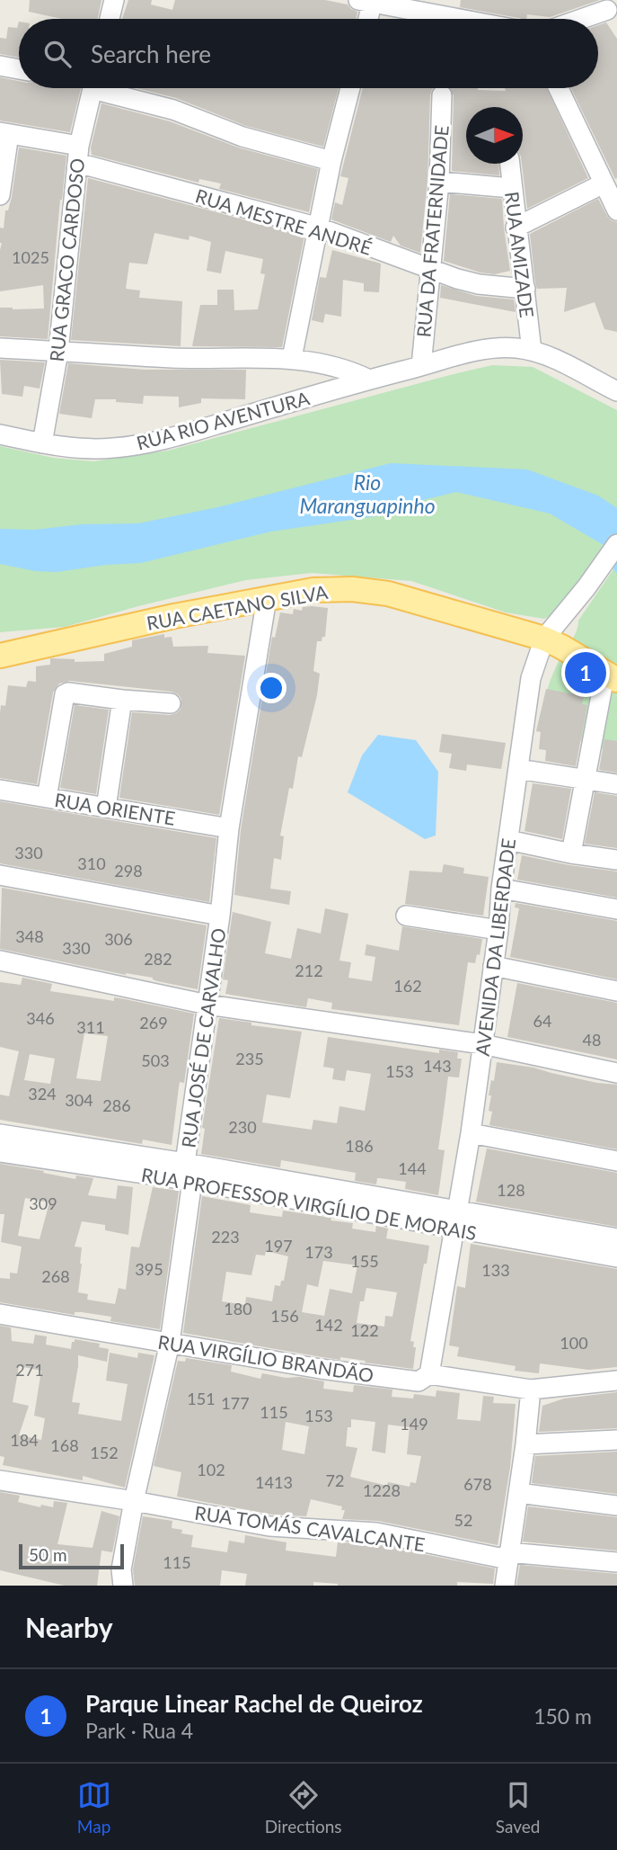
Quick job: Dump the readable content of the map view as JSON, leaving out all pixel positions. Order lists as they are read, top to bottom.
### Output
{
  "streets": {
    "main road": ["RUA CAETANO SILVA"],
    "street": [
      "RUA MESTRE ANDRÉ",
      "RUA DA FRATERNIDADE",
      "RUA AMIZADE",
      "RUA GRACO CARDOSO",
      "RUA RIO AVENTURA",
      "RUA ORIENTE",
      "AVENIDA DA LIBERDADE",
      "RUA JOSÉ DE CARVALHO",
      "RUA PROFESSOR VIRGÍLIO DE MORAIS",
      "RUA VIRGÍLIO BRANDÃO",
      "RUA TOMÁS CAVALCANTE"
    ]
  },
  "crossings": [
    ["RUA MESTRE ANDRÉ", "RUA DA FRATERNIDADE"],
    ["RUA MESTRE ANDRÉ", "RUA AMIZADE"],
    ["RUA MESTRE ANDRÉ", "RUA GRACO CARDOSO"],
    ["RUA DA FRATERNIDADE", "RUA RIO AVENTURA"],
    ["RUA AMIZADE", "RUA RIO AVENTURA"],
    ["RUA GRACO CARDOSO", "RUA RIO AVENTURA"],
    ["RUA CAETANO SILVA", "AVENIDA DA LIBERDADE"],
    ["RUA CAETANO SILVA", "RUA JOSÉ DE CARVALHO"],
    ["RUA ORIENTE", "RUA JOSÉ DE CARVALHO"],
    ["AVENIDA DA LIBERDADE", "RUA PROFESSOR VIRGÍLIO DE MORAIS"],
    ["AVENIDA DA LIBERDADE", "RUA VIRGÍLIO BRANDÃO"],
    ["RUA JOSÉ DE CARVALHO", "RUA PROFESSOR VIRGÍLIO DE MORAIS"],
    ["RUA JOSÉ DE CARVALHO", "RUA VIRGÍLIO BRANDÃO"],
    ["RUA JOSÉ DE CARVALHO", "RUA TOMÁS CAVALCANTE"]
  ],
  "water": ["Rio Maranguapinho"],
  "house_numbers": [
    "1025",
    "330",
    "310",
    "298",
    "348",
    "306",
    "330",
    "282",
    "212",
    "162",
    "346",
    "64",
    "269",
    "311",
    "48",
    "235",
    "503",
    "143",
    "153",
    "324",
    "304",
    "286",
    "230",
    "186",
    "144",
    "128",
    "309",
    "223",
    "197",
    "173",
    "155",
    "395",
    "133",
    "268",
    "180",
    "156",
    "142",
    "122",
    "100",
    "271",
    "151",
    "177",
    "115",
    "153",
    "149",
    "184",
    "168",
    "152",
    "102",
    "72",
    "1413",
    "678",
    "1228",
    "52",
    "115"
  ],
  "scale_bar": "50 m",
  "north": "right",
  "page": {
    "search": "Search here",
    "pins": "1",
    "scale": "50 m",
    "heading": "Nearby",
    "list": [
      {
        "mark": "1",
        "name": "Parque Linear Rachel de Queiroz",
        "note": "Park · Rua 4",
        "value": "150 m"
      }
    ],
    "nav": ["Map", "Directions", "Saved"]
  }
}
